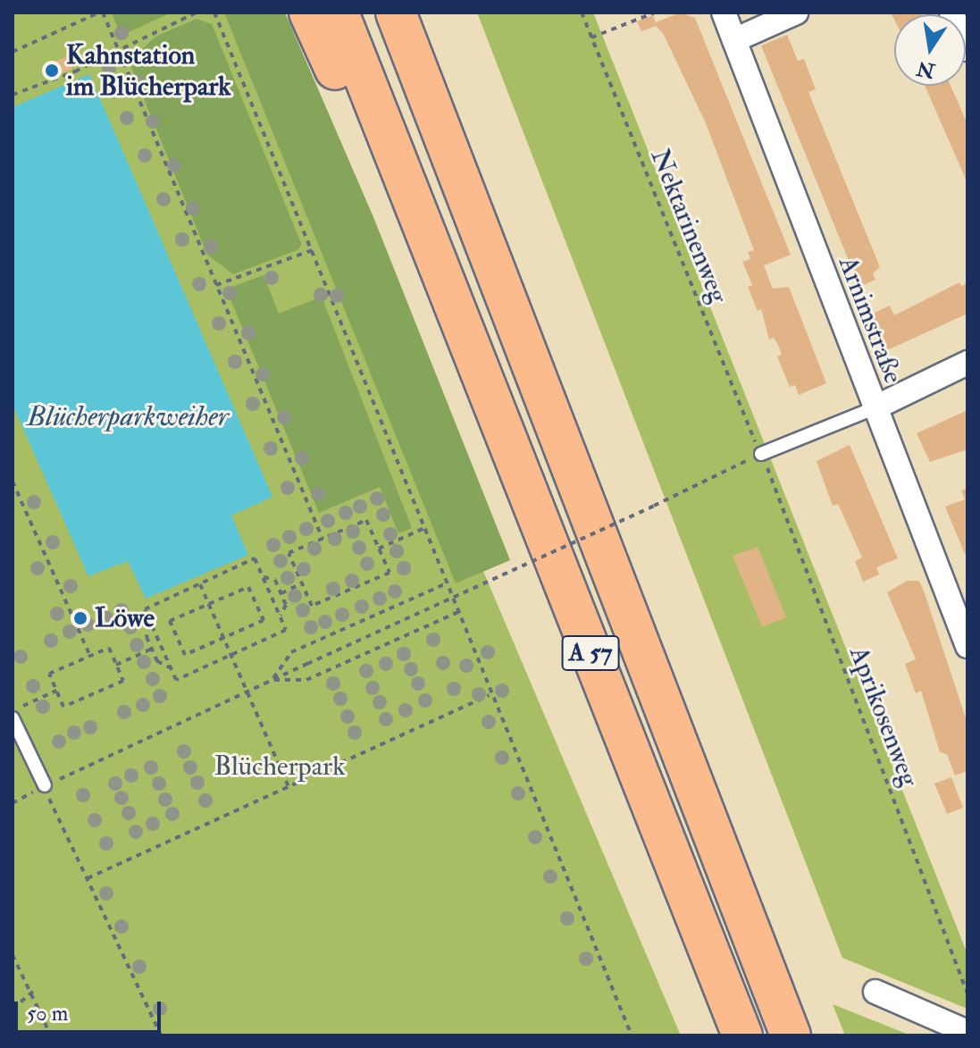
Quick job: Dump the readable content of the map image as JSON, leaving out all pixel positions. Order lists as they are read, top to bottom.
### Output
{
  "streets": {
    "highway": ["A 57"],
    "street": ["Arnimstraße"],
    "path": ["Nektarinenweg", "Aprikosenweg"]
  },
  "crossings": [
    ["Nektarinenweg", "Aprikosenweg"]
  ],
  "water": ["Blücherparkweiher"],
  "parks": ["Blücherpark"],
  "places": ["Kahnstation im Blücherpark", "Löwe"],
  "scale_bar": "50 m",
  "north": "bottom"
}
